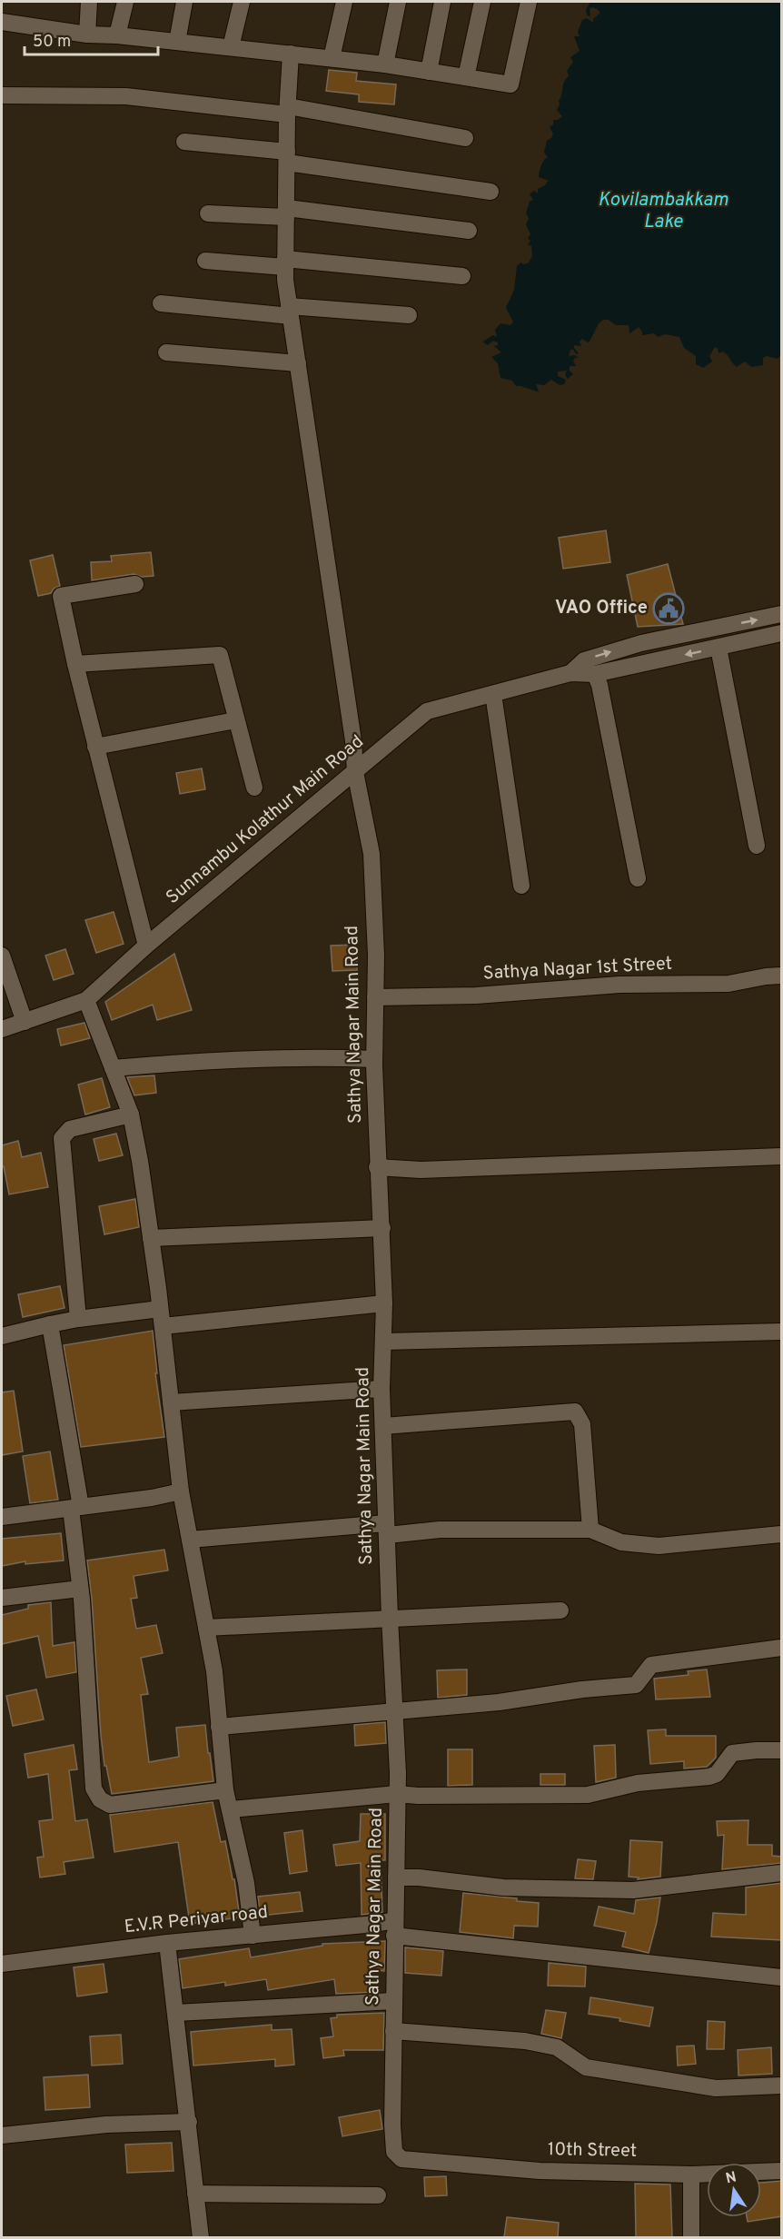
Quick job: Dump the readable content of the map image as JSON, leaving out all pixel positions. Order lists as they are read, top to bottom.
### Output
{
  "streets": {
    "street": [
      "Sunnambu Kolathur Main Road",
      "Sathya Nagar 1st Street",
      "Sathya Nagar Main Road",
      "E.V.R Periyar road",
      "10th Street"
    ]
  },
  "crossings": [
    ["Sunnambu Kolathur Main Road", "Sathya Nagar Main Road"],
    ["Sathya Nagar 1st Street", "Sathya Nagar Main Road"],
    ["Sathya Nagar Main Road", "E.V.R Periyar road"],
    ["Sathya Nagar Main Road", "10th Street"]
  ],
  "water": ["Kovilambakkam Lake"],
  "places": {
    "public building": ["VAO Office"]
  },
  "scale_bar": "50 m",
  "north": "top"
}
